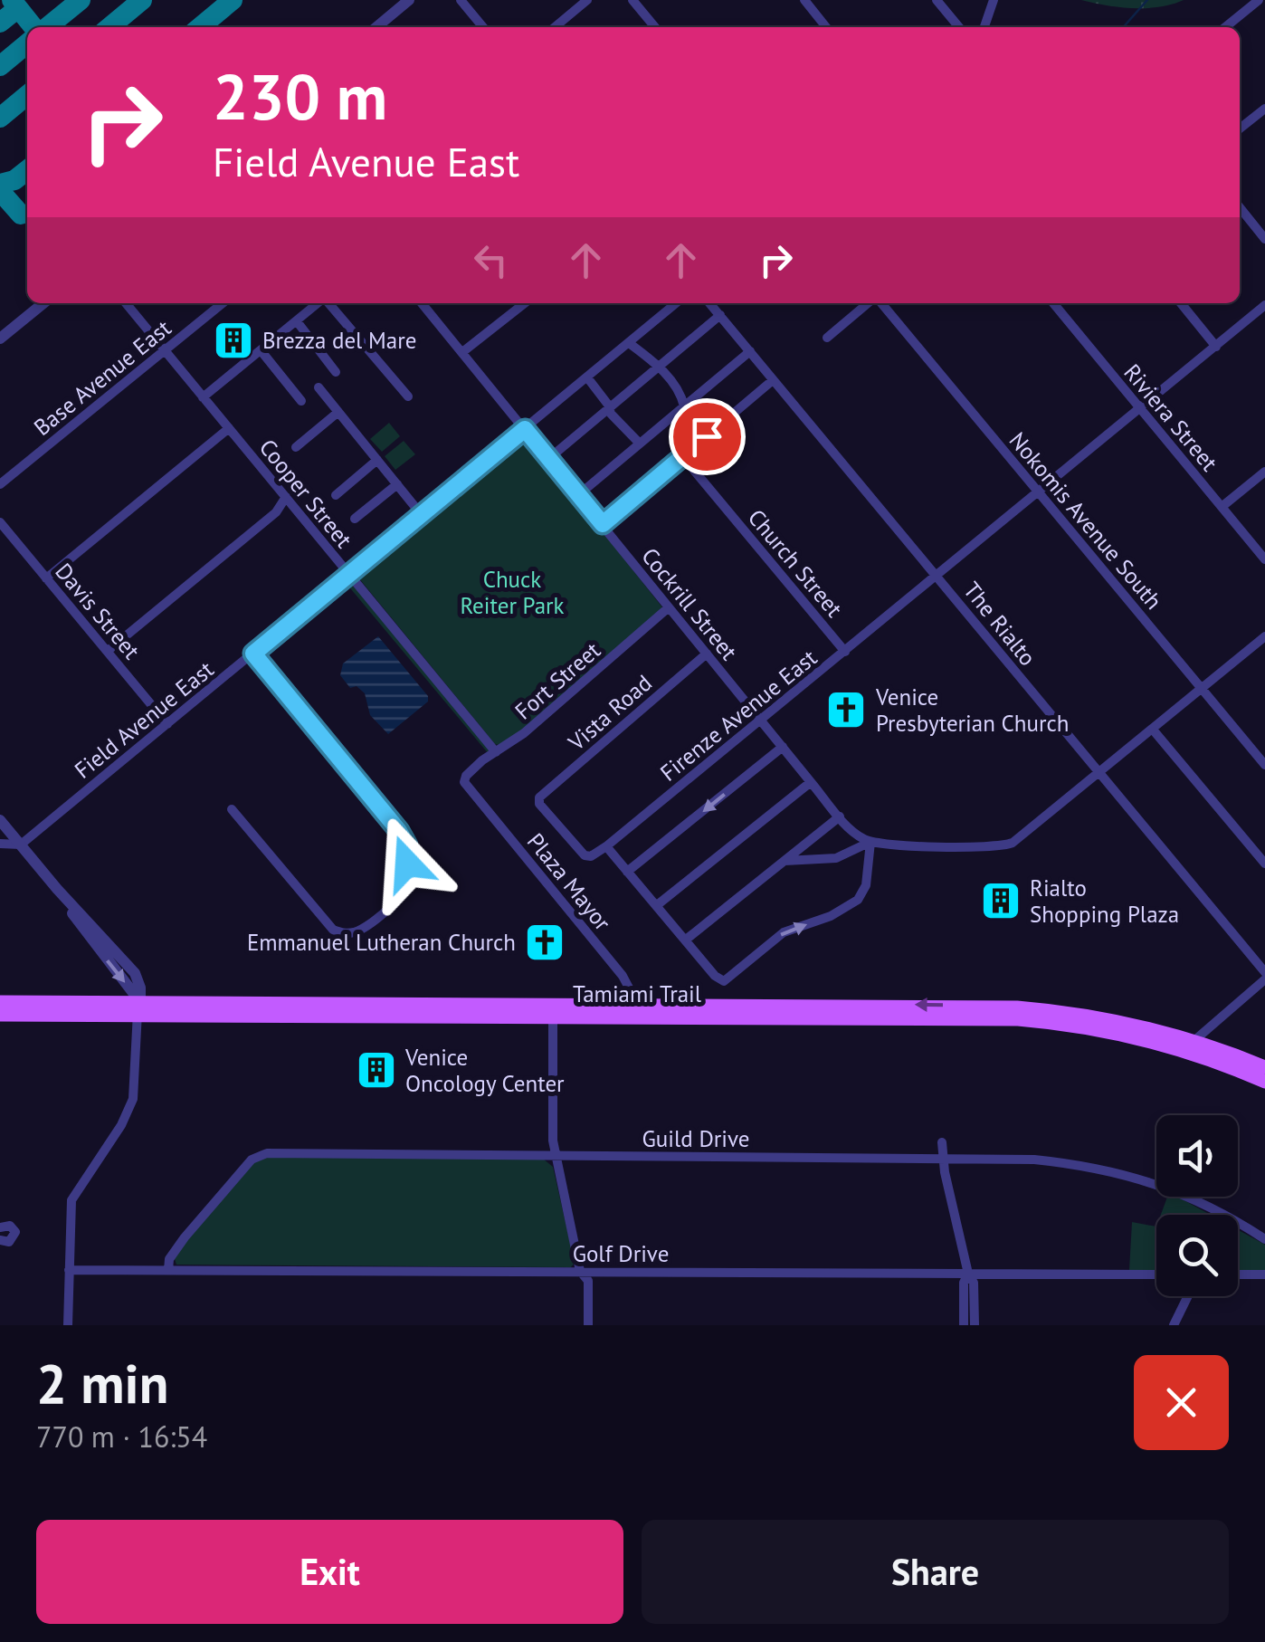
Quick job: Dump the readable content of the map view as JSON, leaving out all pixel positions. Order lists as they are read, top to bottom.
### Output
{
  "streets": {
    "main road": ["Tamiami Trail"],
    "street": [
      "Base Avenue East",
      "Riviera Street",
      "Cooper Street",
      "Nokomis Avenue South",
      "Church Street",
      "Cockrill Street",
      "Davis Street",
      "The Rialto",
      "Fort Street",
      "Vista Road",
      "Firenze Avenue East",
      "Field Avenue East",
      "Plaza Mayor",
      "Guild Drive",
      "Golf Drive"
    ]
  },
  "crossings": [
    ["Base Avenue East", "Cooper Street"],
    ["Riviera Street", "Firenze Avenue East"],
    ["Cooper Street", "Fort Street"],
    ["Cooper Street", "Field Avenue East"],
    ["Nokomis Avenue South", "Firenze Avenue East"],
    ["Church Street", "Firenze Avenue East"],
    ["Cockrill Street", "Fort Street"],
    ["Cockrill Street", "Vista Road"],
    ["Cockrill Street", "Firenze Avenue East"],
    ["Cockrill Street", "Field Avenue East"],
    ["Davis Street", "Field Avenue East"],
    ["The Rialto", "Firenze Avenue East"],
    ["Fort Street", "Plaza Mayor"],
    ["Vista Road", "Firenze Avenue East"],
    ["Plaza Mayor", "Tamiami Trail"],
    ["Guild Drive", "Golf Drive"]
  ],
  "parks": ["Chuck Reiter Park"],
  "places": {
    "building": ["Brezza del Mare", "Rialto Shopping Plaza", "Venice Oncology Center"],
    "church": ["Venice Presbyterian Church", "Emmanuel Lutheran Church"]
  },
  "page": {
    "turn": ["230 m", "Field Avenue East"],
    "heading": ["2 min", "770 m · 16:54"],
    "buttons": ["Exit", "Share"]
  }
}
